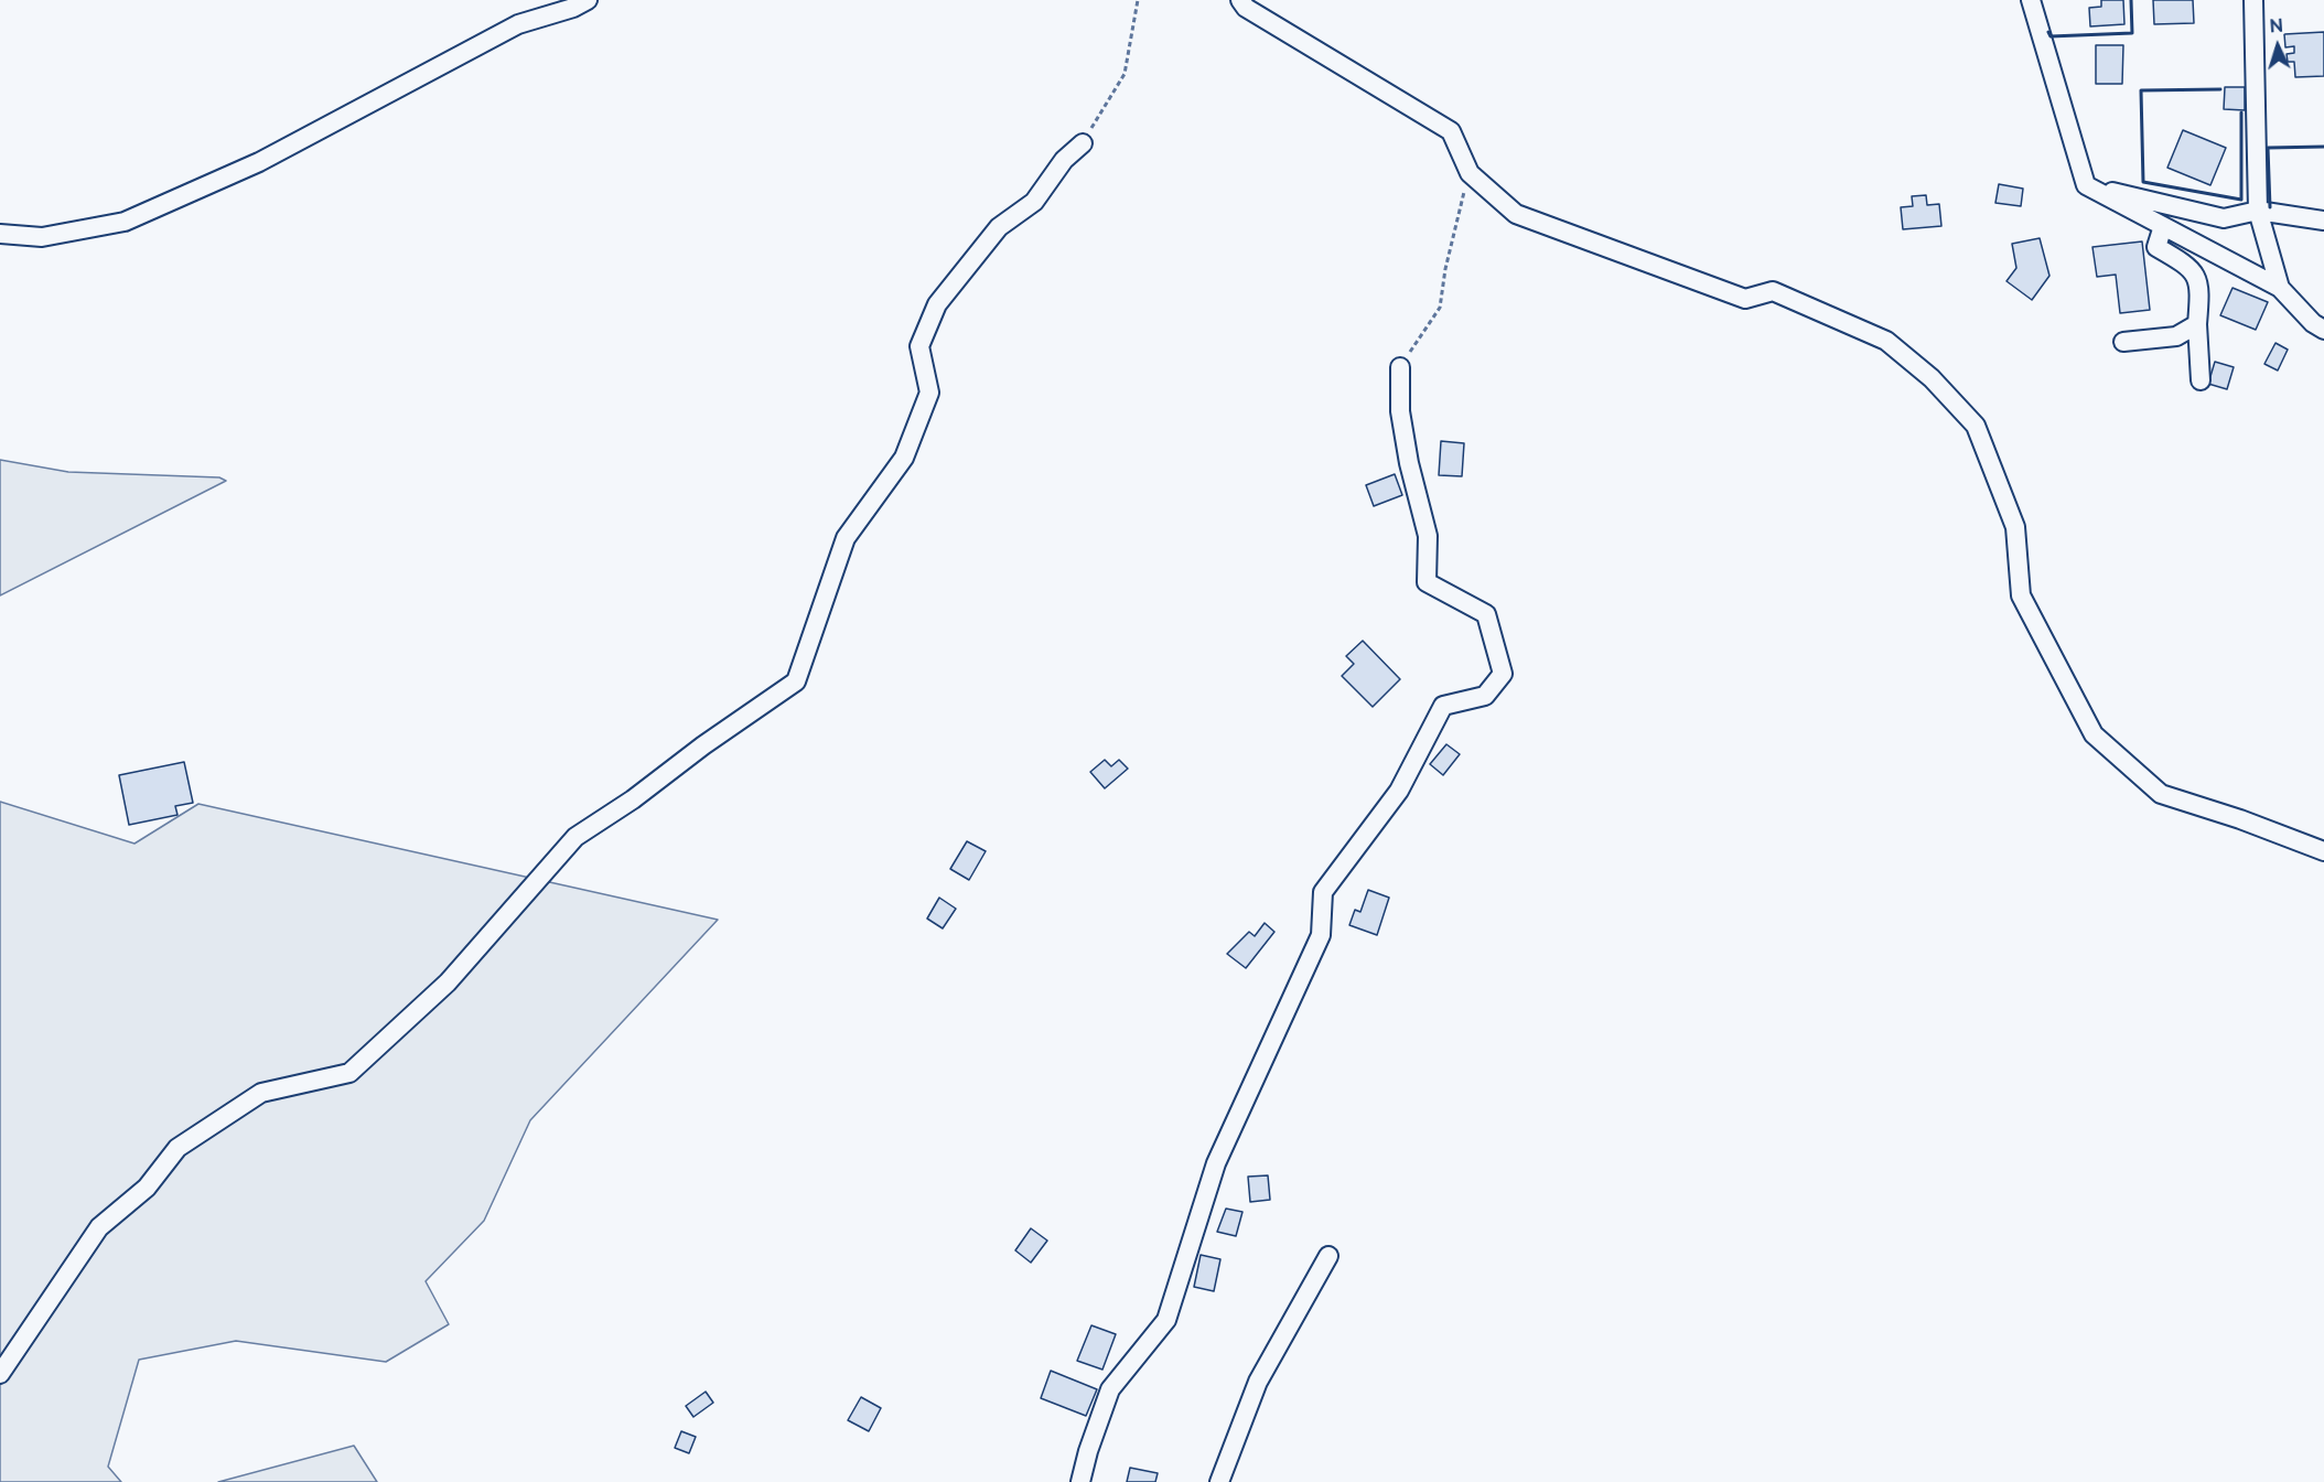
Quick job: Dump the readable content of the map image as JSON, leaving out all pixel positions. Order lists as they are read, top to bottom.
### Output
{
  "north": "top"
}
